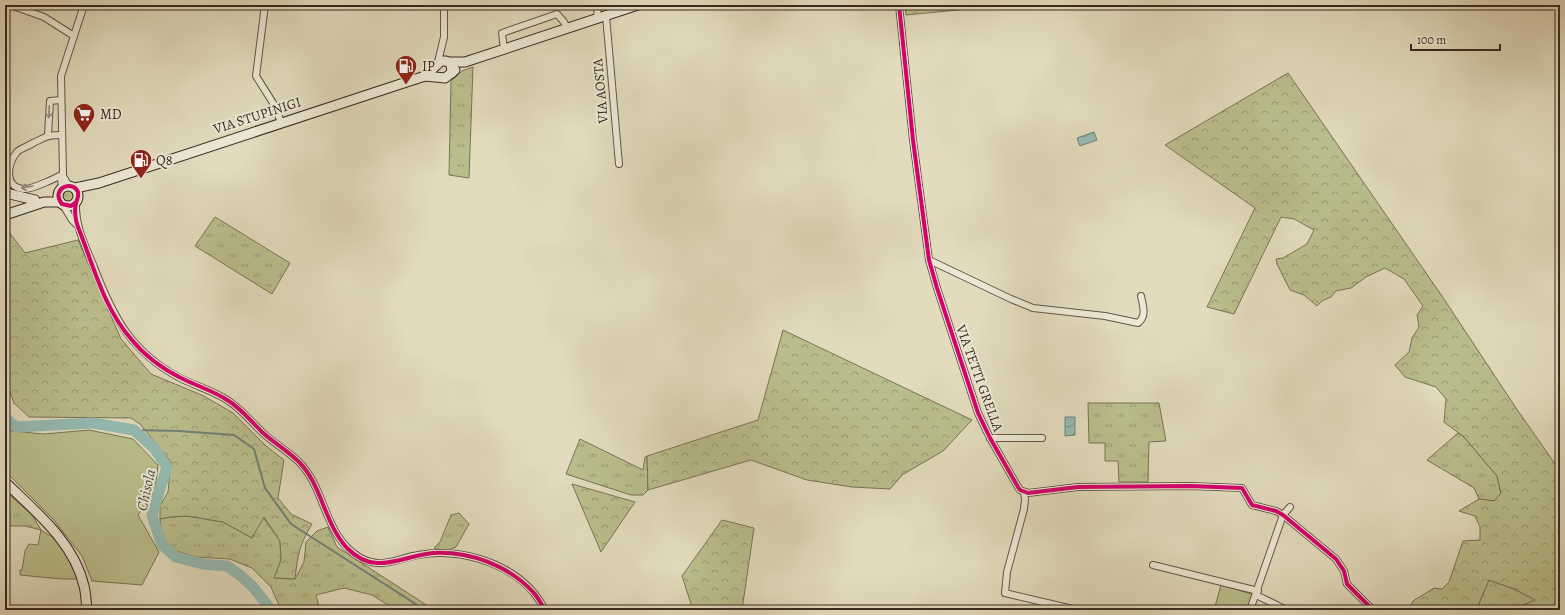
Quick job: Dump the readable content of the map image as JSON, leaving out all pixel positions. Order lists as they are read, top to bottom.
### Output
{
  "streets": {
    "street": ["VIA AOSTA", "VIA STUPINIGI", "VIA TETTI GRELLA"]
  },
  "water": ["Chisola"],
  "places": {
    "fuel station": ["IP", "Q8"],
    "supermarket": ["MD"]
  },
  "scale_bar": "100 m"
}
